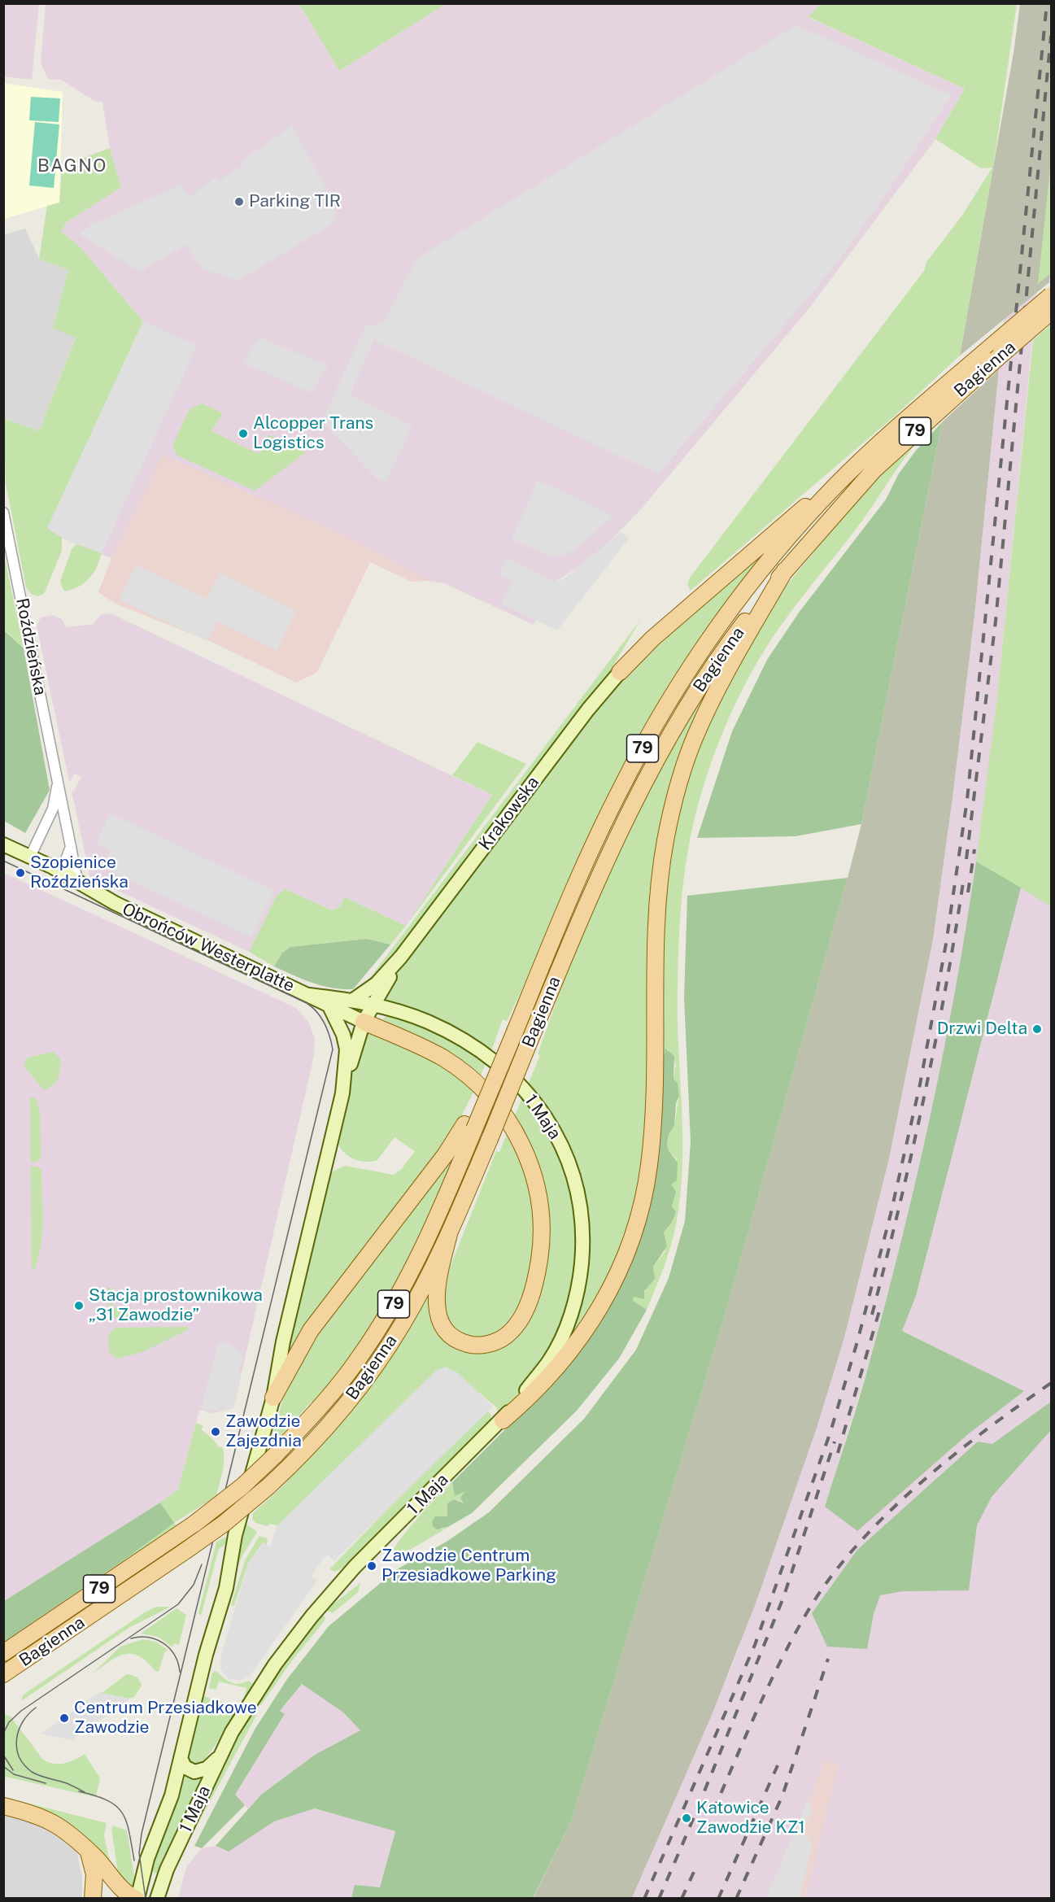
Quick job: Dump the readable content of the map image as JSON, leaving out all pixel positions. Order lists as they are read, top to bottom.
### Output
{
  "streets": {
    "main road": ["Bagienna", "79"],
    "street": [
      "Roździeńska",
      "Krakowska",
      "Obrońców Westerplatte",
      "1 Maja"
    ]
  },
  "crossings": [
    ["Bagienna", "Obrońców Westerplatte"],
    ["Bagienna", "1 Maja"],
    ["Roździeńska", "Obrońców Westerplatte"],
    ["Krakowska", "Obrońców Westerplatte"],
    ["Krakowska", "1 Maja"],
    ["Obrońców Westerplatte", "1 Maja"]
  ],
  "districts": ["BAGNO"],
  "places": [
    "Parking TIR",
    "Alcopper Trans Logistics",
    "Szopienice Roździeńska",
    "Drzwi Delta",
    "Stacja prostownikowa „31 Zawodzie”",
    "Zawodzie Zajezdnia",
    "Zawodzie Centrum Przesiadkowe Parking",
    "Centrum Przesiadkowe Zawodzie",
    "Katowice Zawodzie KZ1"
  ]
}
